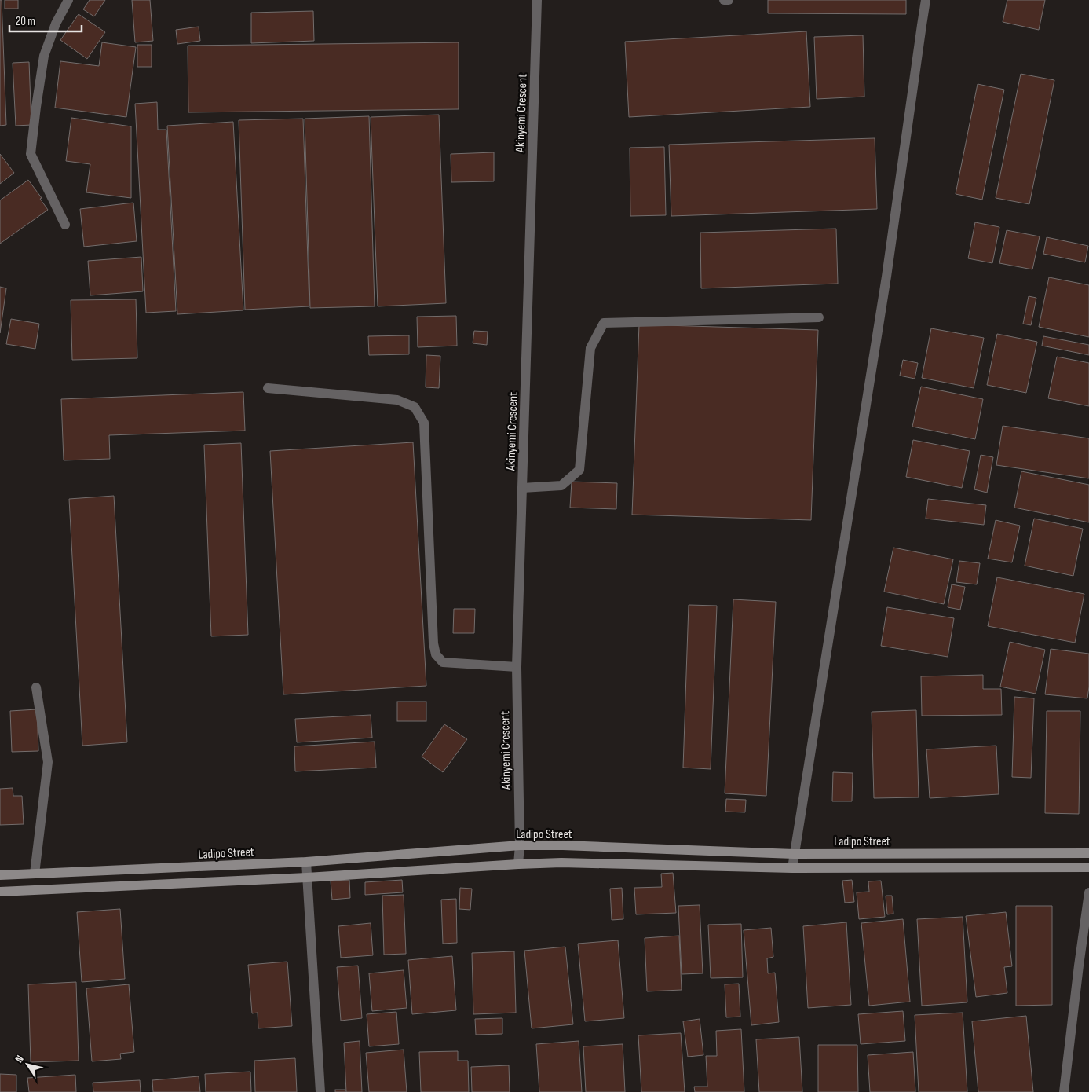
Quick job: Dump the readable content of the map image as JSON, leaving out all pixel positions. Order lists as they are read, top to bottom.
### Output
{
  "streets": {
    "main road": ["Ladipo Street"],
    "street": ["Akinyemi Crescent"]
  },
  "crossings": [
    ["Akinyemi Crescent", "Ladipo Street"]
  ],
  "scale_bar": "20 m",
  "north": "top left"
}
